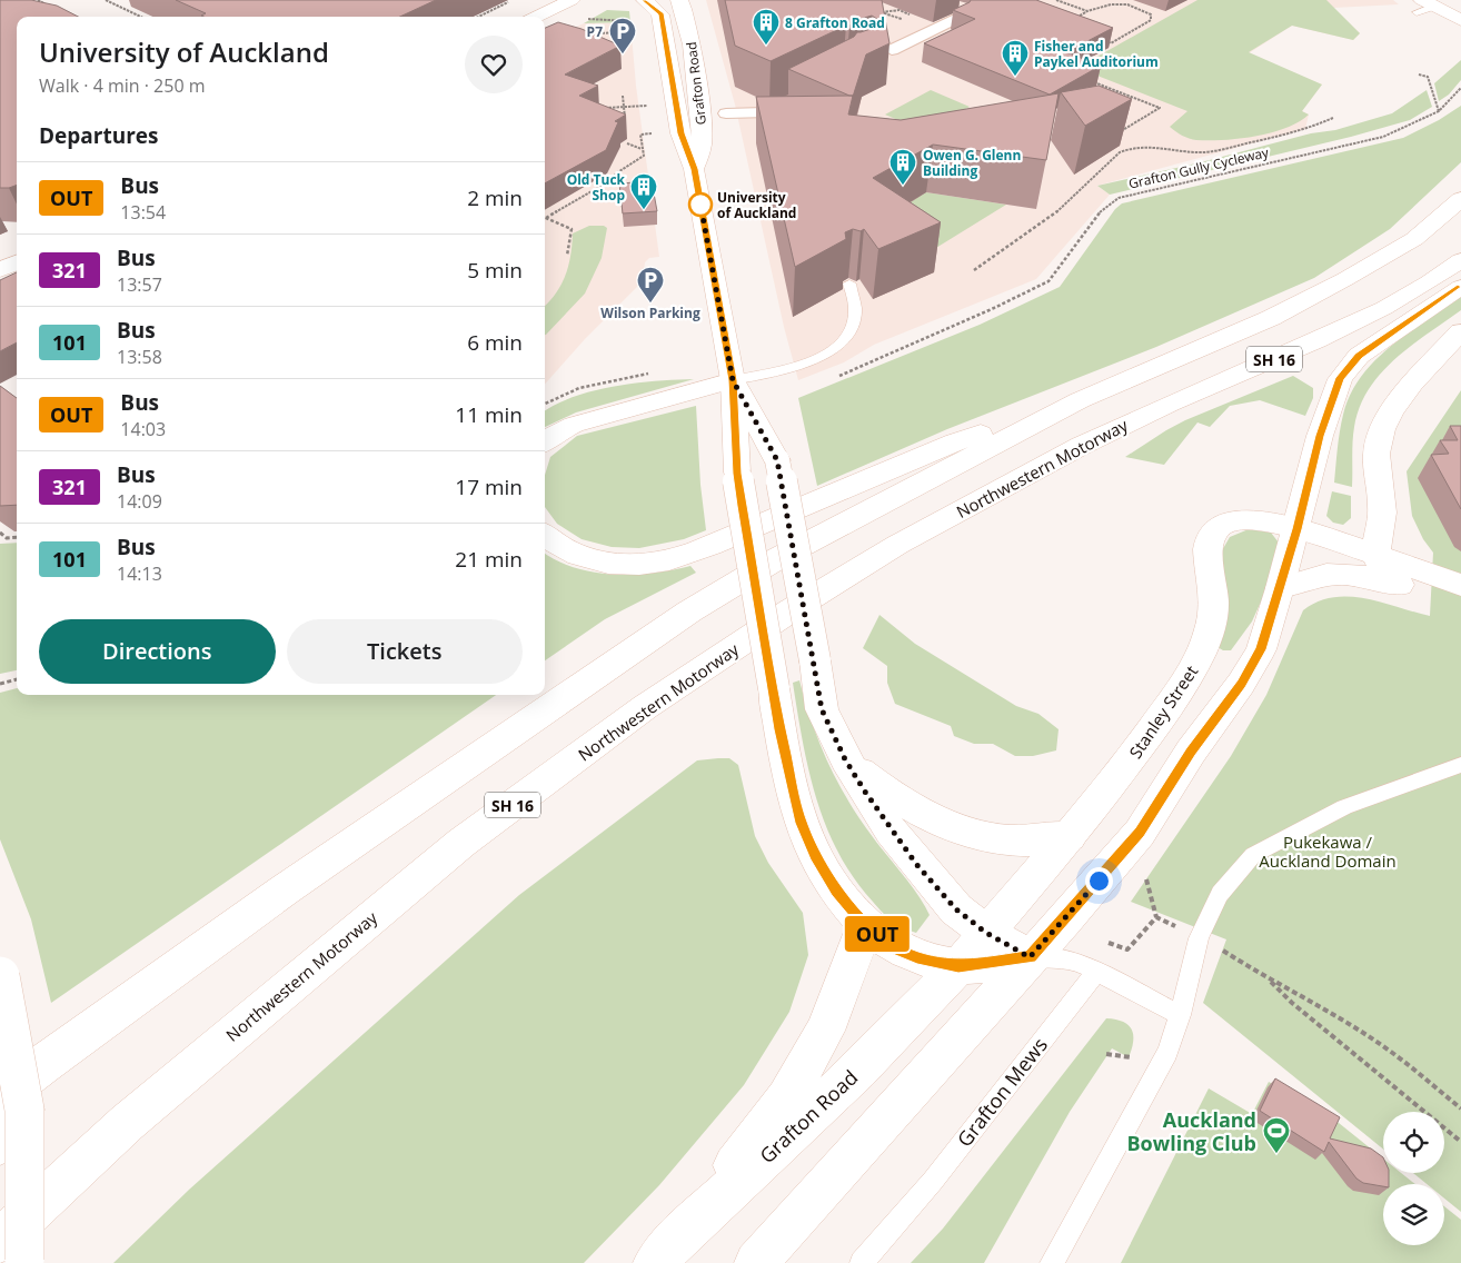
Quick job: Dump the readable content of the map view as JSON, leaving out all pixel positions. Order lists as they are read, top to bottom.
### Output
{
  "streets": {
    "main road": [
      "Grafton Road",
      "SH 16",
      "Northwestern Motorway",
      "Stanley Street"
    ],
    "lane": ["Grafton Mews"],
    "path": ["Grafton Gully Cycleway"]
  },
  "crossings": [
    ["Grafton Road", "Stanley Street"]
  ],
  "parks": ["Pukekawa / Auckland Domain"],
  "places": {
    "building": [
      "8 Grafton Road",
      "Fisher and Paykel Auditorium",
      "Owen G. Glenn Building",
      "Old Tuck Shop"
    ],
    "parking": ["P7", "Wilson Parking"],
    "other": ["University of Auckland"],
    "sports": ["Auckland Bowling Club"]
  },
  "lines": ["bus line OUT"],
  "page": {
    "on_map": "OUT",
    "heading": [
      ["University of Auckland", "Walk · 4 min · 250 m"],
      "Departures"
    ],
    "list": [
      {
        "mark": "OUT",
        "name": "Bus",
        "note": "13:54",
        "value": "2 min"
      },
      {
        "mark": "321",
        "name": "Bus",
        "note": "13:57",
        "value": "5 min"
      },
      {
        "mark": "101",
        "name": "Bus",
        "note": "13:58",
        "value": "6 min"
      },
      {
        "mark": "OUT",
        "name": "Bus",
        "note": "14:03",
        "value": "11 min"
      },
      {
        "mark": "321",
        "name": "Bus",
        "note": "14:09",
        "value": "17 min"
      },
      {
        "mark": "101",
        "name": "Bus",
        "note": "14:13",
        "value": "21 min"
      }
    ],
    "buttons": ["Directions", "Tickets"]
  }
}
